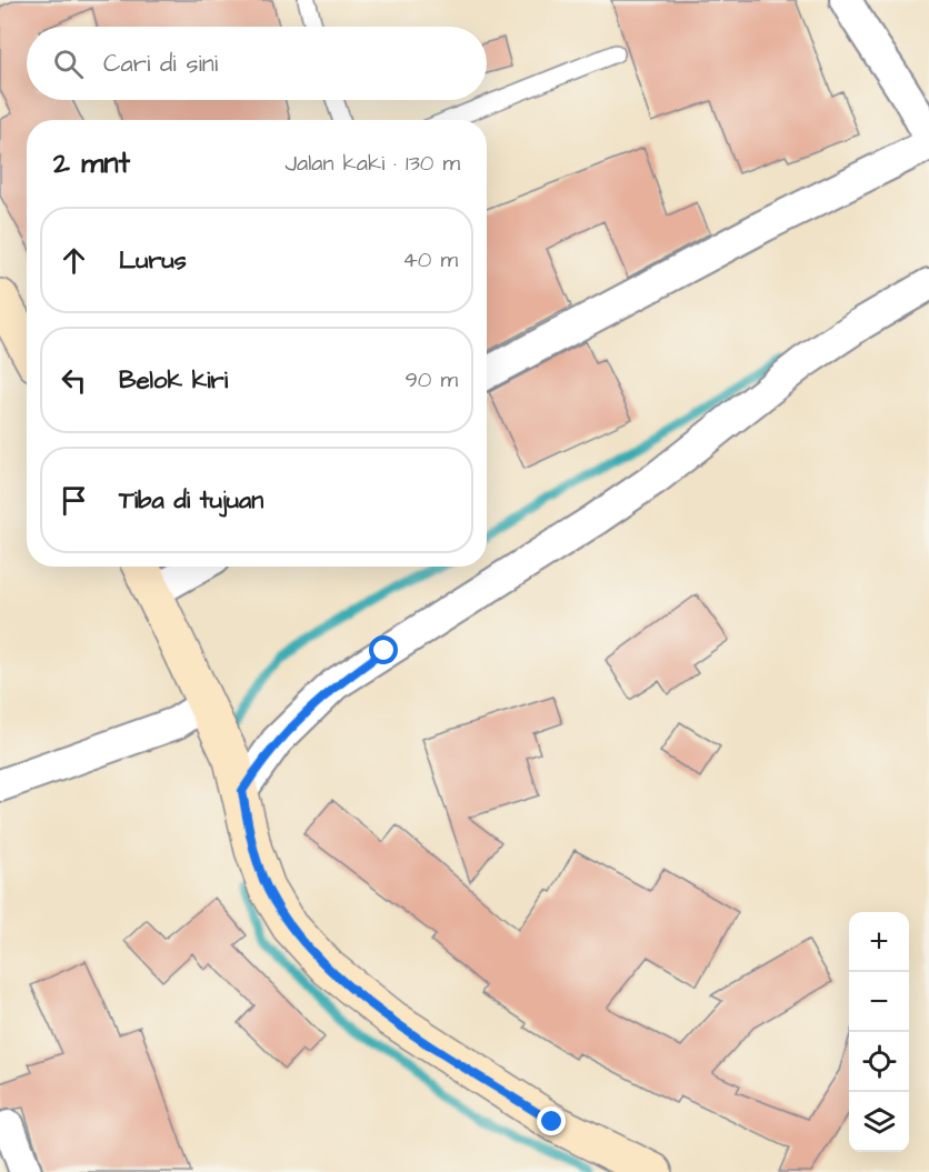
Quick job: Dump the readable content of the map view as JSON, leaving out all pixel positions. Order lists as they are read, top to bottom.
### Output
{
  "page": {
    "search": "Cari di sini",
    "heading": ["2 mnt", "Jalan kaki · 130 m"],
    "list": [
      ["Lurus", "40 m"],
      ["Belok kiri", "90 m"],
      "Tiba di tujuan"
    ],
    "map_buttons": ["+", "−"]
  }
}
